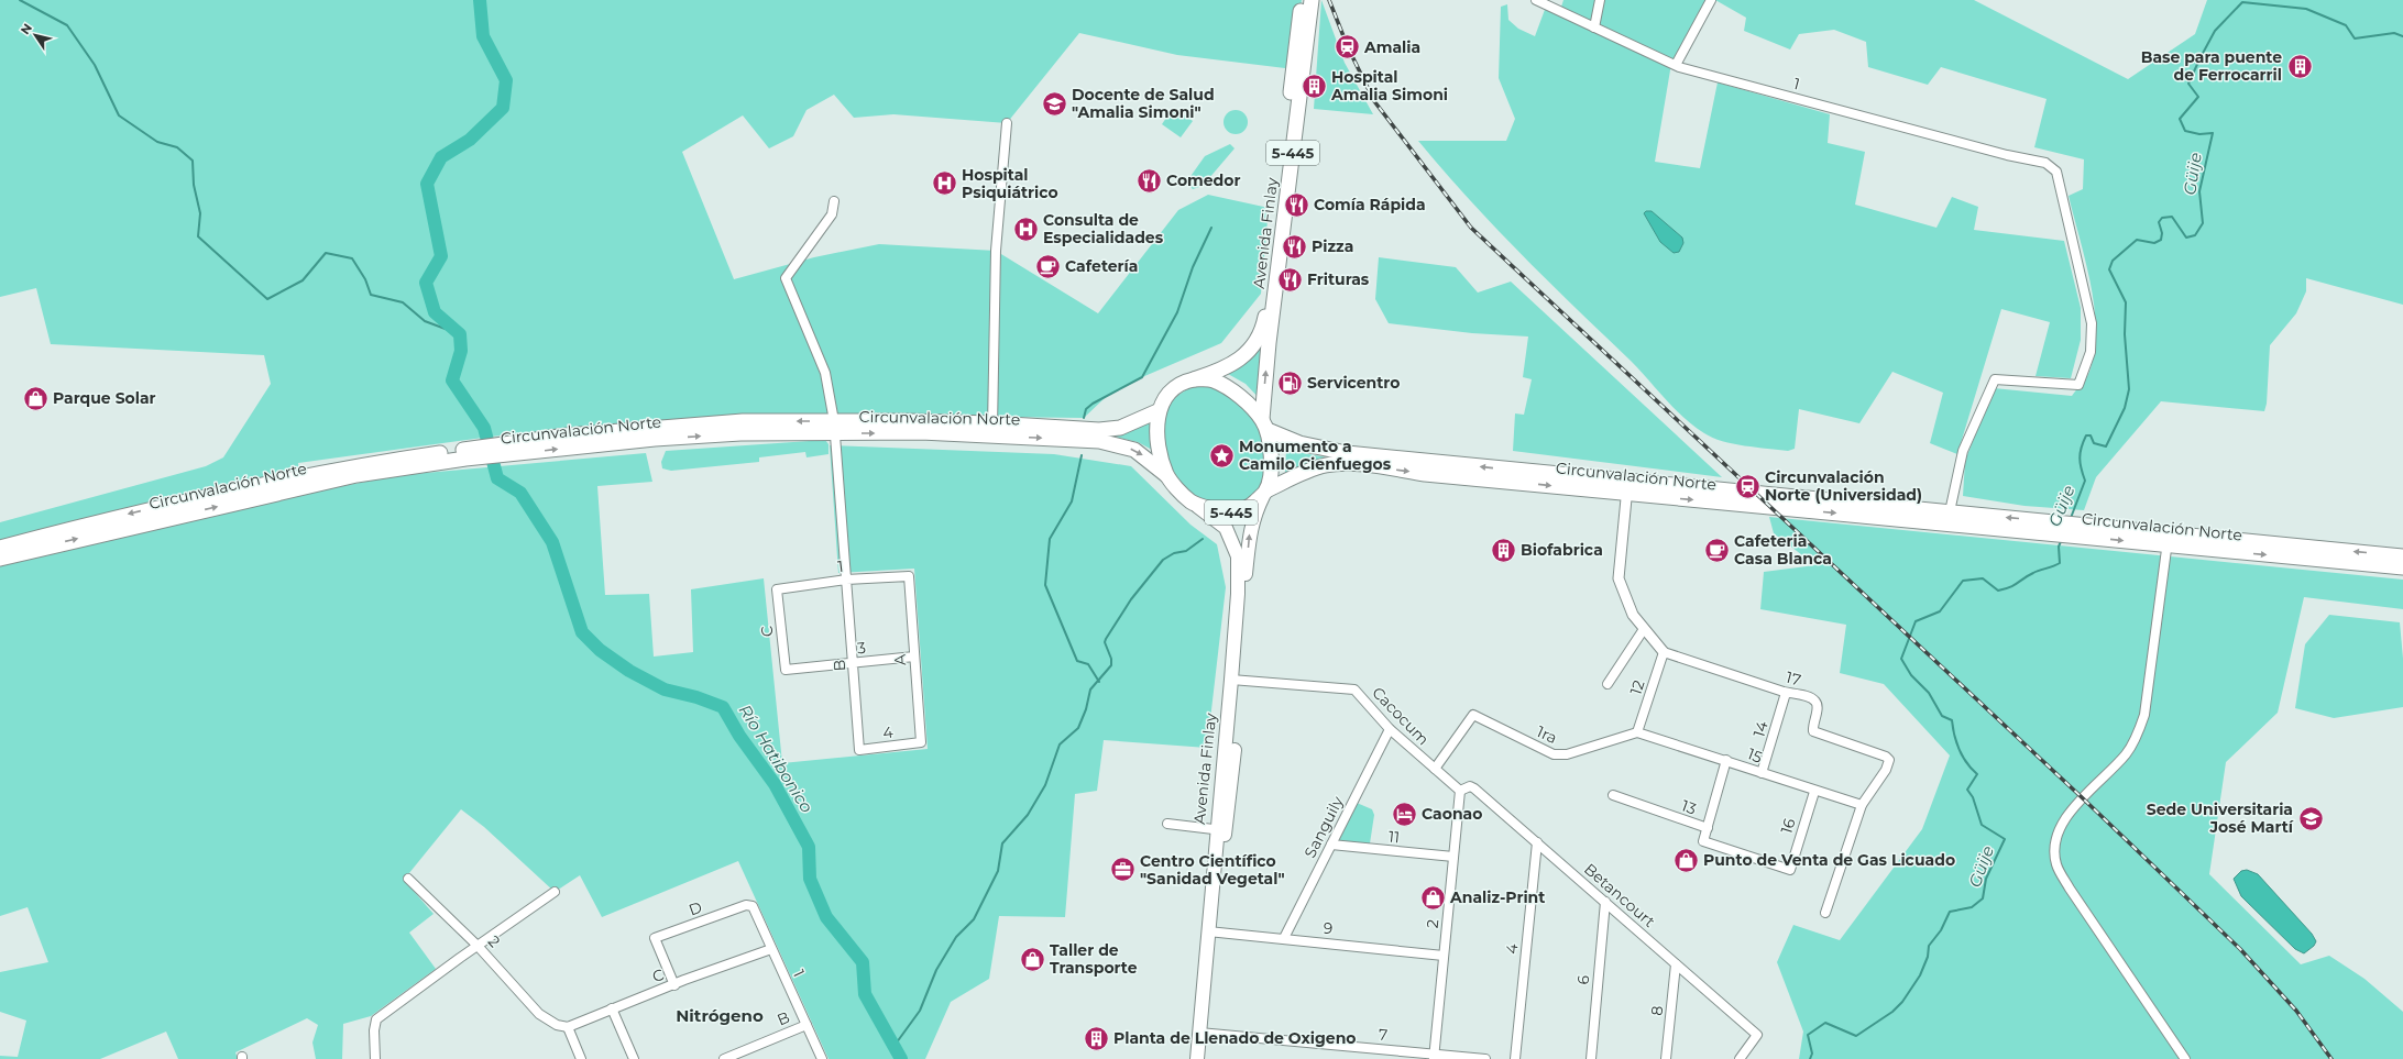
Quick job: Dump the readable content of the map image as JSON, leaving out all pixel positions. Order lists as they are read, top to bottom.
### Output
{
  "streets": {
    "highway": ["5-445", "Avenida Finlay", "Circunvalación Norte"],
    "street": [
      "1",
      "C",
      "3",
      "A",
      "B",
      "17",
      "12",
      "Cacocum",
      "14",
      "4",
      "1ra",
      "15",
      "13",
      "16",
      "Sanguily",
      "11",
      "Betancourt",
      "D",
      "2",
      "9",
      "6",
      "8",
      "7"
    ]
  },
  "crossings": [
    ["1", "Circunvalación Norte"],
    ["1", "C"],
    ["1", "A"],
    ["1", "B"],
    ["1", "D"],
    ["5-445", "Avenida Finlay"],
    ["5-445", "Circunvalación Norte"],
    ["Avenida Finlay", "Circunvalación Norte"],
    ["Avenida Finlay", "Cacocum"],
    ["Avenida Finlay", "9"],
    ["Avenida Finlay", "7"],
    ["Circunvalación Norte", "B"],
    ["C", "3"],
    ["C", "D"],
    ["C", "2"],
    ["3", "A"],
    ["3", "B"],
    ["A", "4"],
    ["B", "4"],
    ["17", "12"],
    ["17", "14"],
    ["17", "15"],
    ["12", "1ra"],
    ["12", "15"],
    ["Cacocum", "1ra"],
    ["Cacocum", "Sanguily"],
    ["Cacocum", "Betancourt"],
    ["Cacocum", "2"],
    ["14", "15"],
    ["4", "Betancourt"],
    ["1ra", "15"],
    ["15", "16"],
    ["13", "16"],
    ["Sanguily", "11"],
    ["Sanguily", "9"],
    ["11", "2"],
    ["Betancourt", "2"],
    ["Betancourt", "6"],
    ["Betancourt", "8"],
    ["2", "9"],
    ["2", "7"]
  ],
  "districts": ["Nitrógeno"],
  "water": ["Güije", "Río Hatibonico"],
  "places": {
    "station": ["Amalia", "Circunvalación Norte (Universidad)"],
    "building": [
      "Base para puente de Ferrocarril",
      "Hospital Amalia Simoni",
      "Biofabrica",
      "Planta de Llenado de Oxigeno"
    ],
    "school or university": ["Docente de Salud \"Amalia Simoni\"", "Sede Universitaria José Martí"],
    "restaurant": [
      "Comedor",
      "Comía Rápida",
      "Pizza",
      "Frituras"
    ],
    "hospital": ["Hospital Psiquiátrico", "Consulta de Especialidades"],
    "cafe": ["Cafetería", "Cafeteria Casa Blanca"],
    "fuel station": ["Servicentro"],
    "shop": [
      "Parque Solar",
      "Punto de Venta de Gas Licuado",
      "Analiz-Print",
      "Taller de Transporte"
    ],
    "place": ["Monumento a Camilo Cienfuegos"],
    "hotel": ["Caonao"],
    "office": ["Centro Científico \"Sanidad Vegetal\""]
  },
  "north": "top left"
}
